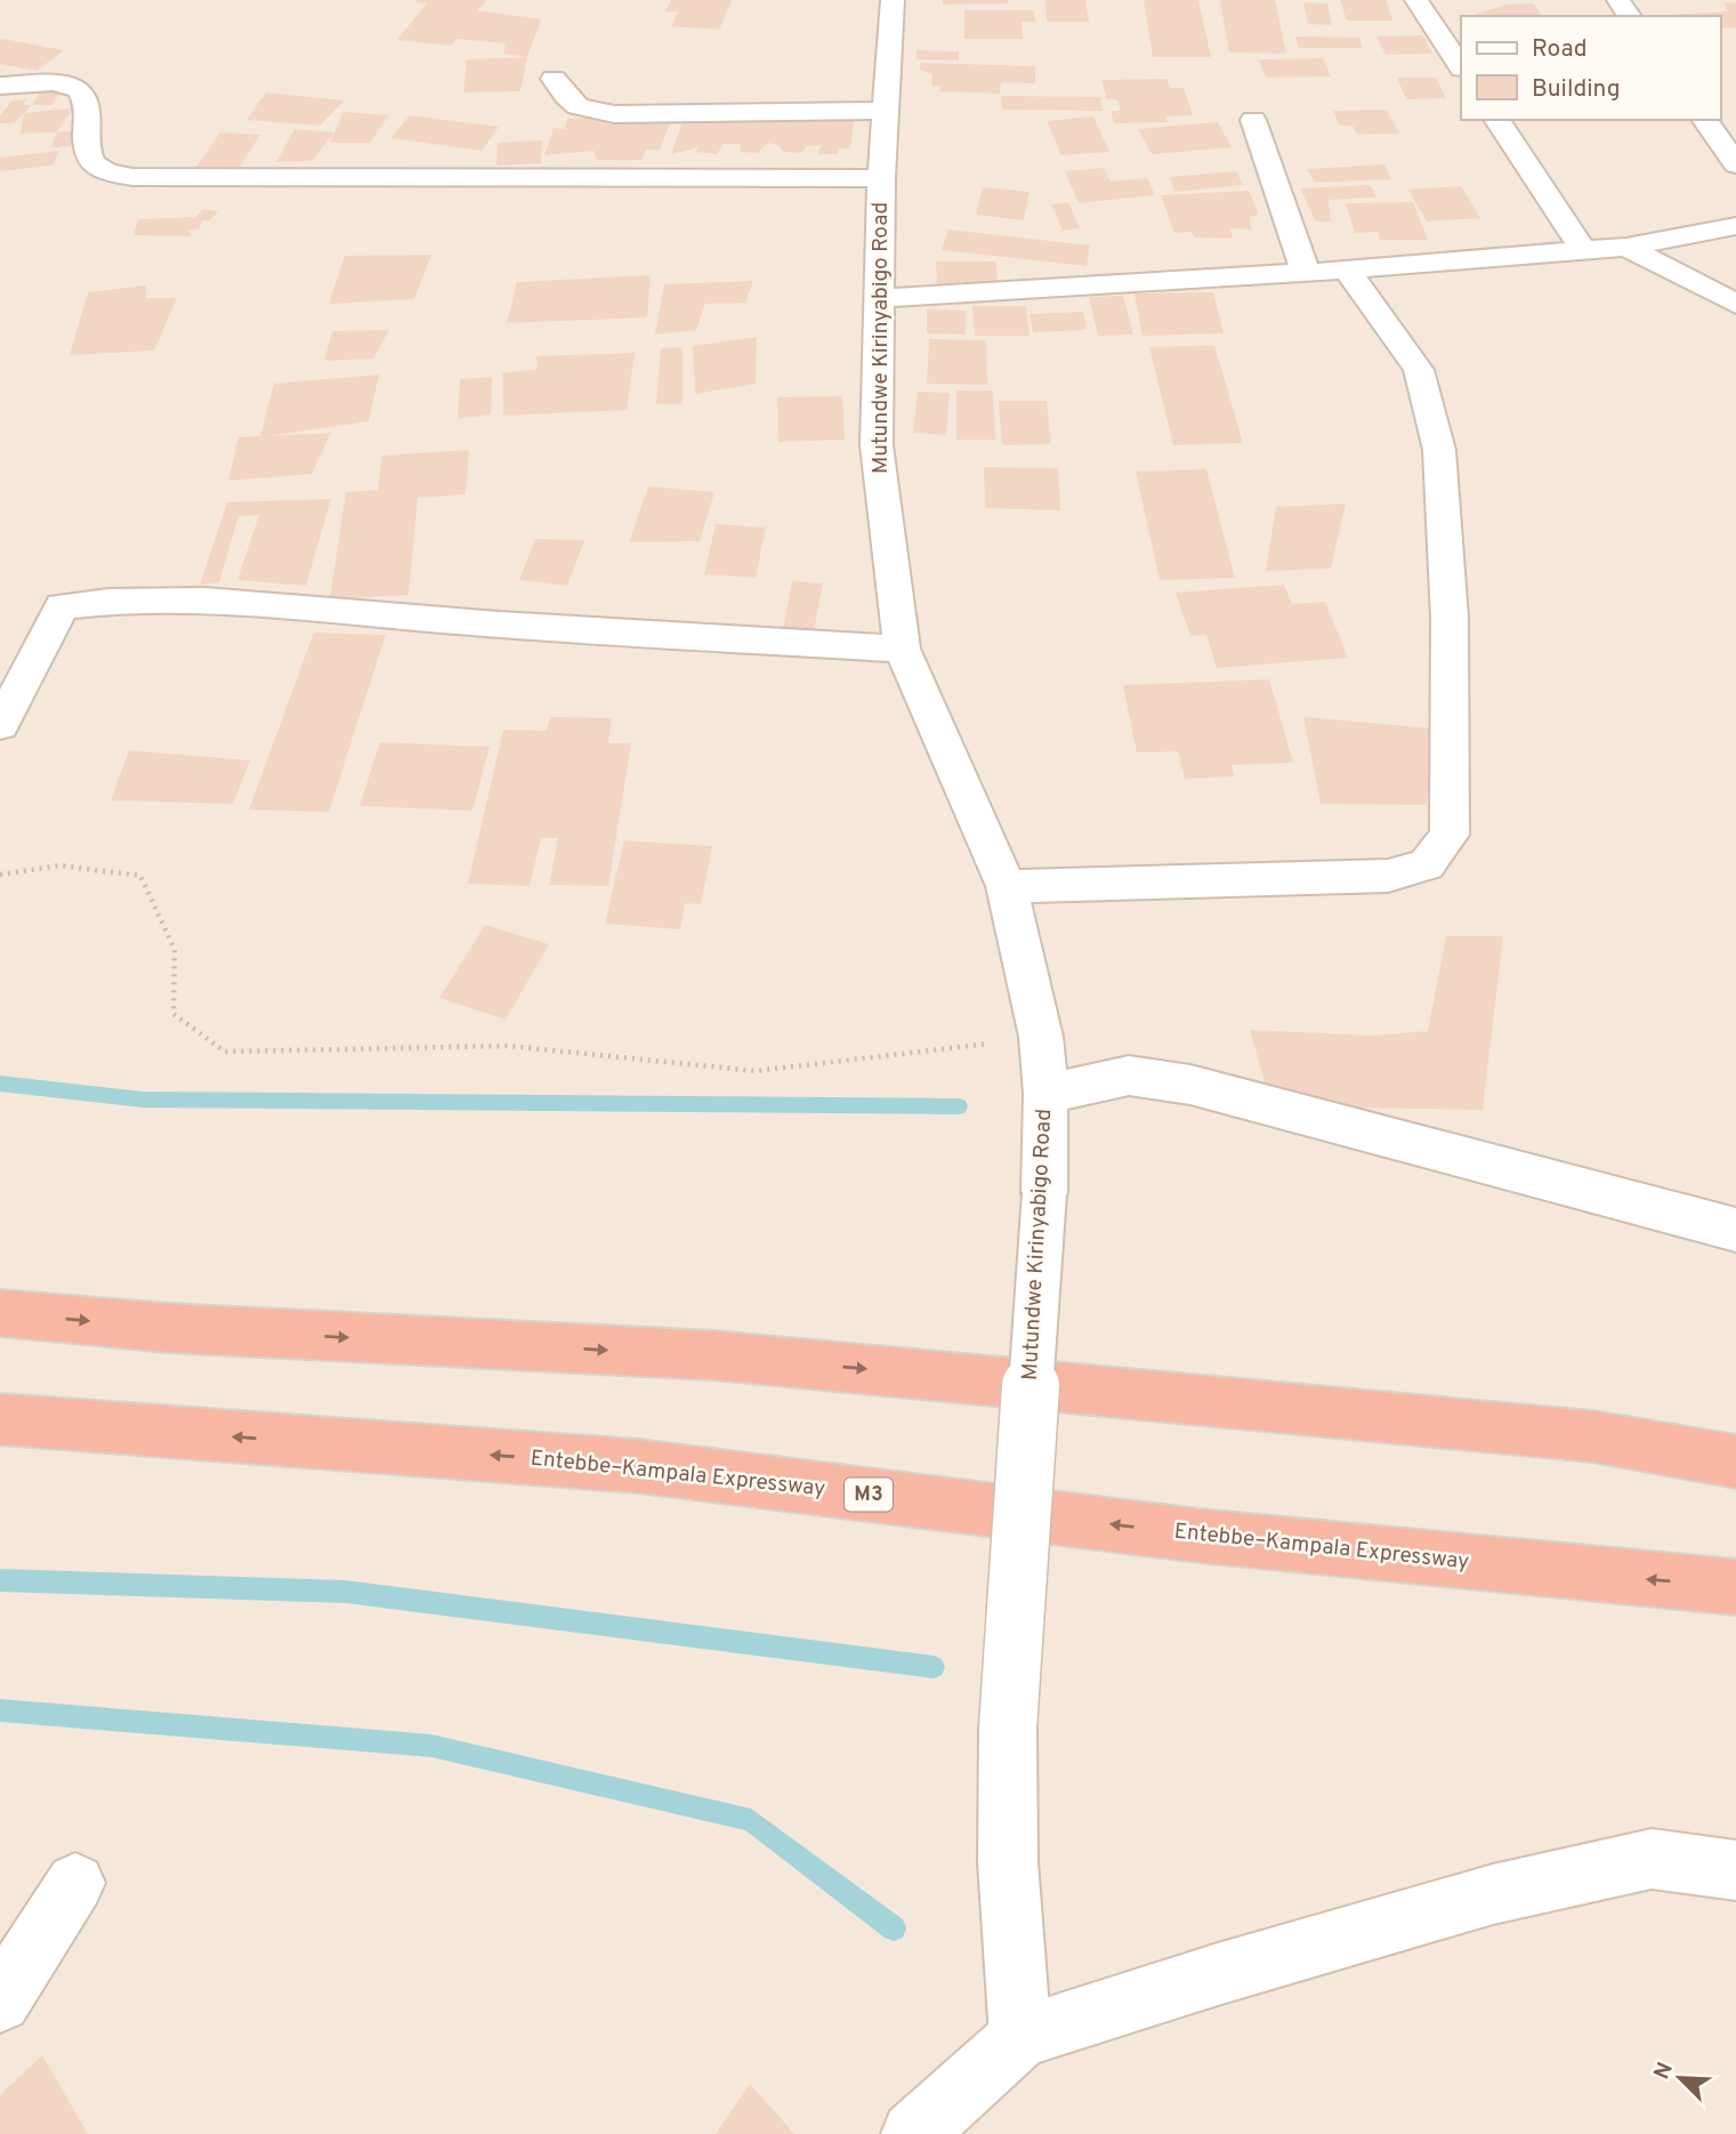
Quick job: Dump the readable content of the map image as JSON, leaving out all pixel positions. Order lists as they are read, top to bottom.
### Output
{
  "streets": {
    "highway": ["Entebbe–Kampala Expressway", "M3"],
    "street": ["Mutundwe Kirinyabigo Road"]
  },
  "legend": ["Road", "Building"],
  "north": "top left"
}
